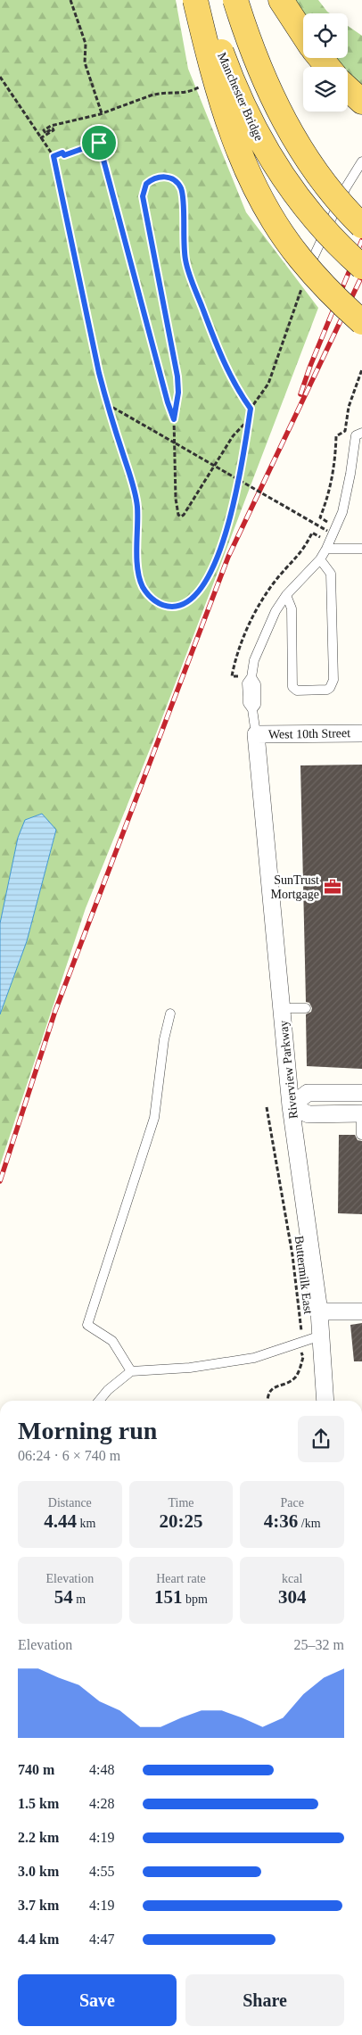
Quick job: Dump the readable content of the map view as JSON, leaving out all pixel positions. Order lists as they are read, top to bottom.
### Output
{
  "streets": {
    "main road": ["Manchester Bridge"],
    "street": ["West 10th Street", "Riverview Parkway"],
    "path": ["Buttermilk East"]
  },
  "crossings": [
    ["West 10th Street", "Riverview Parkway"]
  ],
  "places": {
    "office": ["SunTrust Mortgage"]
  },
  "page": {
    "heading": ["Morning run", "06:24 · 6 × 740 m"],
    "stats": [
      ["Distance", "4.44 km"],
      ["Time", "20:25"],
      ["Pace", "4:36 /km"],
      ["Elevation", "54 m"],
      ["Heart rate", "151 bpm"],
      ["kcal", "304"]
    ],
    "chart": ["Elevation", "25–32 m"],
    "list": [
      {
        "name": "740 m",
        "note": "4:48"
      },
      {
        "name": "1.5 km",
        "note": "4:28"
      },
      {
        "name": "2.2 km",
        "note": "4:19"
      },
      {
        "name": "3.0 km",
        "note": "4:55"
      },
      {
        "name": "3.7 km",
        "note": "4:19"
      },
      {
        "name": "4.4 km",
        "note": "4:47"
      }
    ],
    "buttons": ["Save", "Share"]
  }
}
